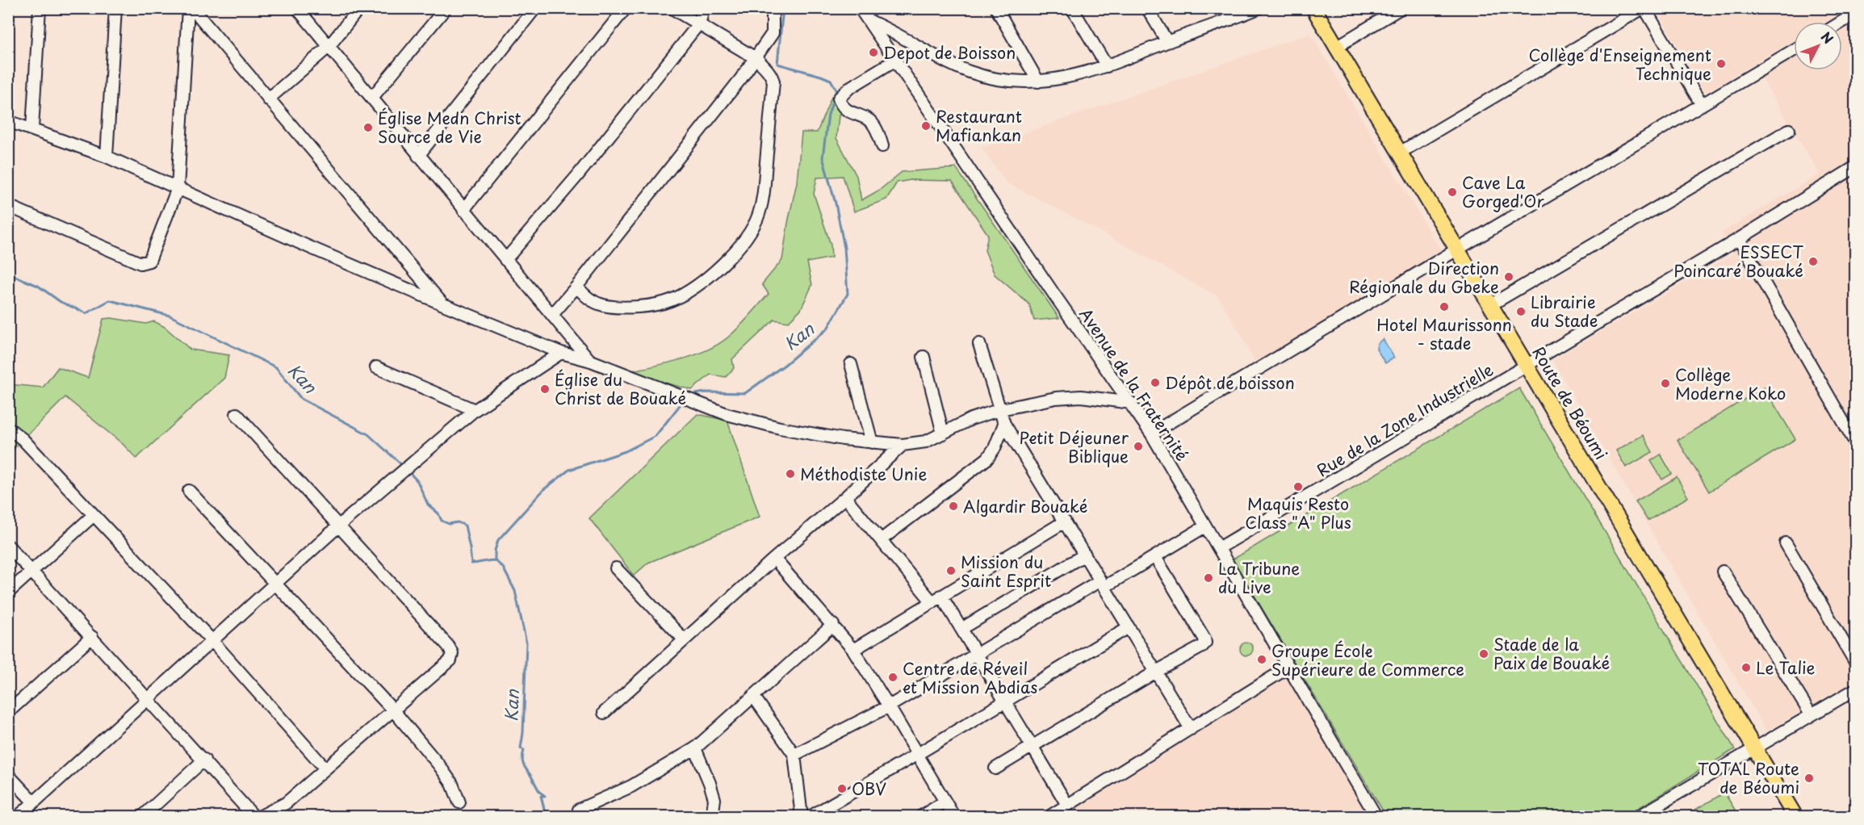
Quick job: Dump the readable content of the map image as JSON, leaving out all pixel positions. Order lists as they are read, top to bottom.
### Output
{
  "streets": {
    "main road": ["Route de Béoumi"],
    "street": ["Avenue de la Fraternité", "Rue de la Zone Industrielle"]
  },
  "crossings": [
    ["Avenue de la Fraternité", "Rue de la Zone Industrielle"],
    ["Route de Béoumi", "Rue de la Zone Industrielle"]
  ],
  "water": ["Kan"],
  "places": [
    "Depot de Boisson",
    "Collège d'Enseignement Technique",
    "Restaurant Mafiankan",
    "Église Medn Christ Source de Vie",
    "Cave La Gorged'Or",
    "ESSECT Poincaré Bouaké",
    "Direction Régionale du Gbeke",
    "Hotel Maurissonn - stade",
    "Librairie du Stade",
    "Dépôt de boisson",
    "Collège Moderne Koko",
    "Église du Christ de Bouaké",
    "Petit Déjeuner Biblique",
    "Méthodiste Unie",
    "Maquis Resto Class \"A\" Plus",
    "Algardir Bouaké",
    "Mission du Saint Esprit",
    "La Tribune du Live",
    "Stade de la Paix de Bouaké",
    "Groupe École Supérieure de Commerce",
    "Le Talie",
    "Centre de Réveil et Mission Abdias",
    "TOTAL Route de Béoumi",
    "OBV"
  ],
  "north": "top right"
}
